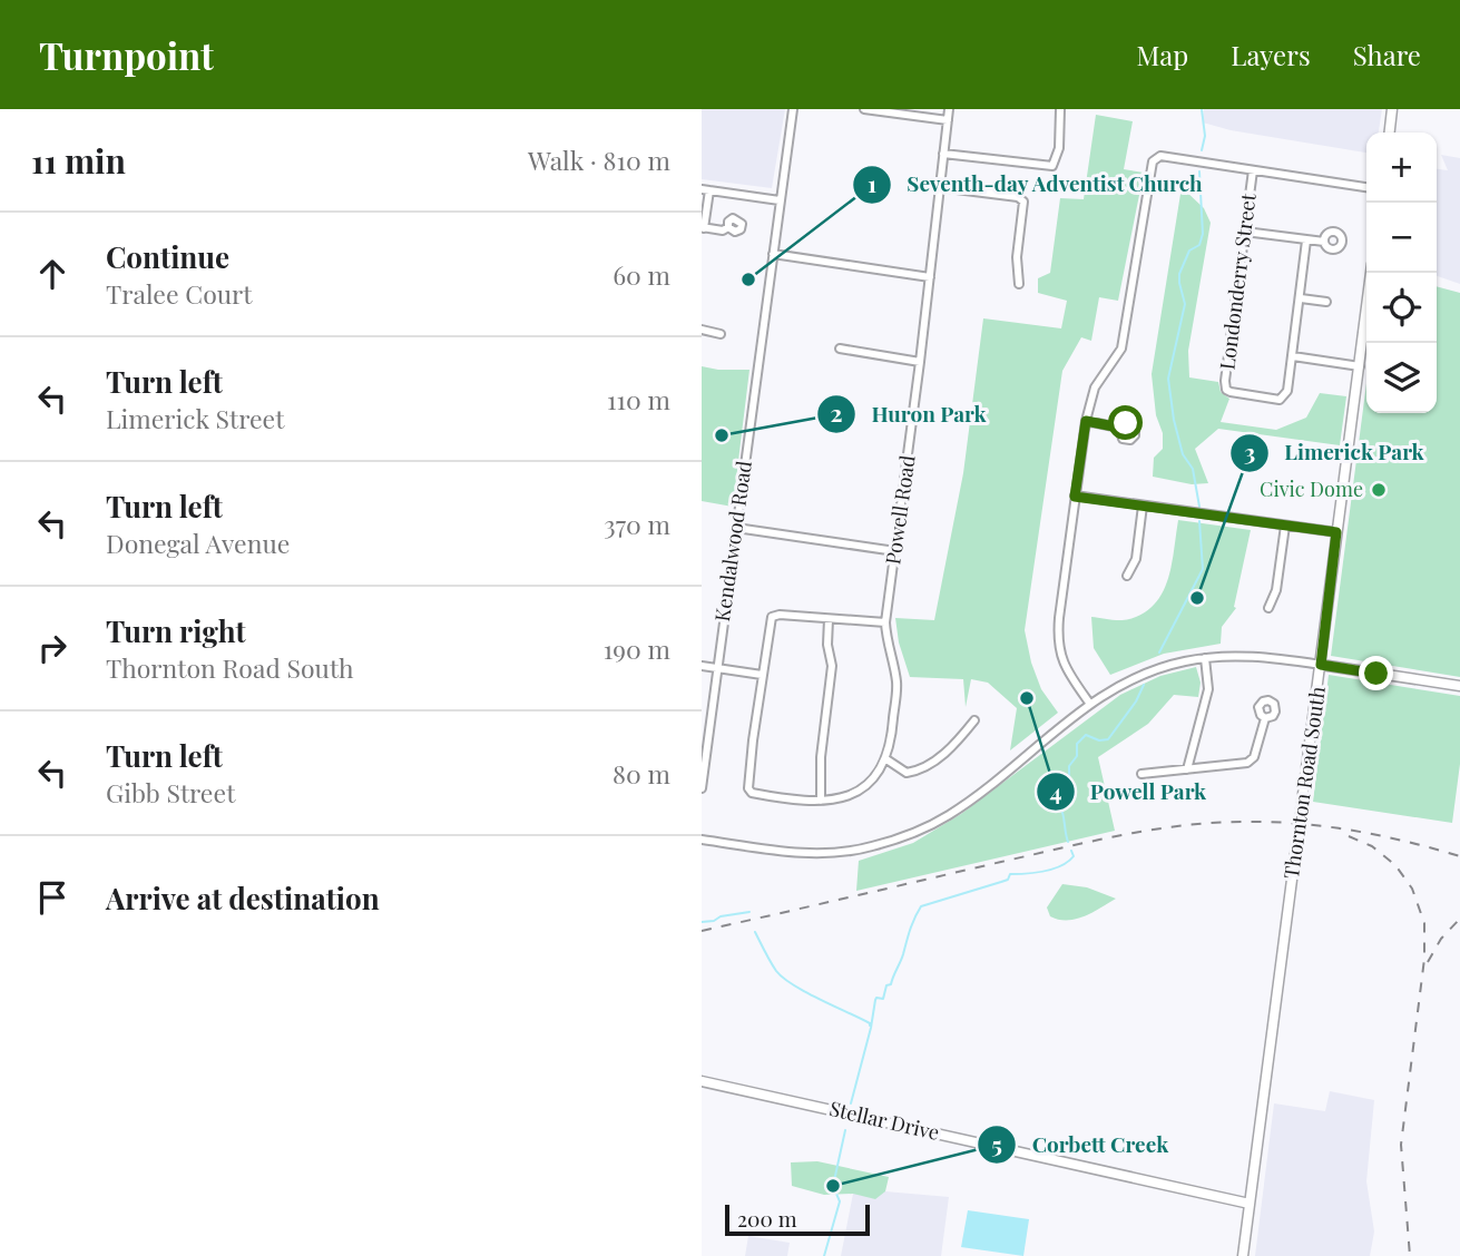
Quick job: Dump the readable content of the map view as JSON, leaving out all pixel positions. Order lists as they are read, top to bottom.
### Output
{
  "streets": {
    "main road": ["Thornton Road South", "Stellar Drive"],
    "street": ["Londonderry Street", "Powell Road", "Kendalwood Road"]
  },
  "crossings": [
    ["Thornton Road South", "Stellar Drive"]
  ],
  "places": [
    "Seventh-day Adventist Church",
    "Huron Park",
    "Civic Dome",
    "Limerick Park",
    "Powell Park",
    "Corbett Creek"
  ],
  "scale_bar": "200 m",
  "page": {
    "header": "Turnpoint",
    "nav": ["Map", "Layers", "Share"],
    "heading": ["11 min", "Walk · 810 m"],
    "map_buttons": ["+", "−"],
    "list": [
      ["Continue", "Tralee Court", "60 m"],
      ["Turn left", "Limerick Street", "110 m"],
      ["Turn left", "Donegal Avenue", "370 m"],
      ["Turn right", "Thornton Road South", "190 m"],
      ["Turn left", "Gibb Street", "80 m"],
      "Arrive at destination"
    ],
    "scale": "200 m"
  }
}
